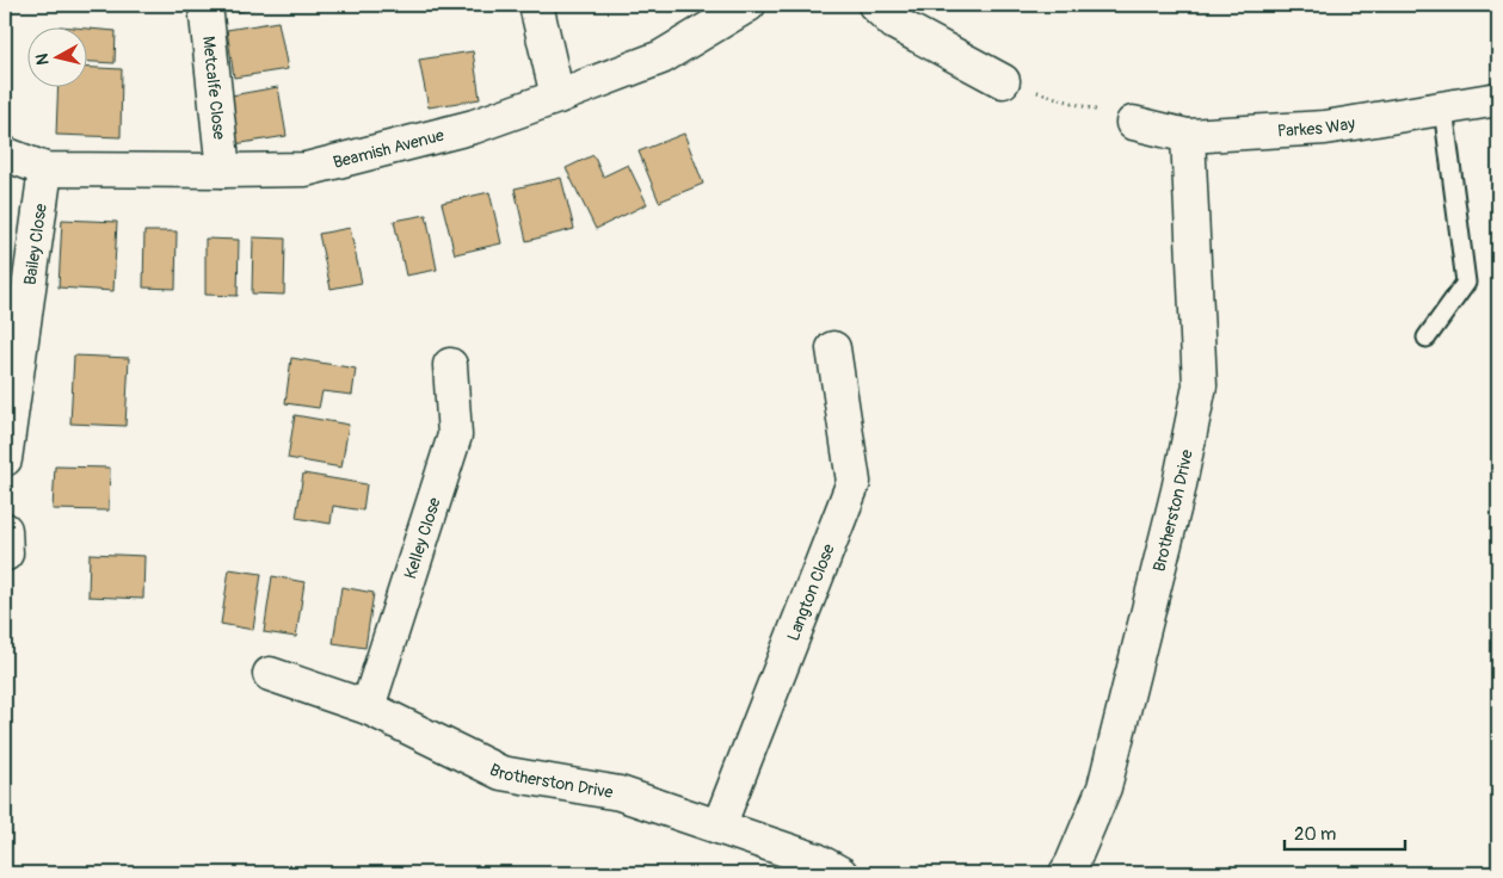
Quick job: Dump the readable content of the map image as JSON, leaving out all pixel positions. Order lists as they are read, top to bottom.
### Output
{
  "streets": {
    "street": [
      "Metcalfe Close",
      "Parkes Way",
      "Beamish Avenue",
      "Bailey Close",
      "Brotherston Drive",
      "Kelley Close",
      "Langton Close"
    ]
  },
  "crossings": [
    ["Metcalfe Close", "Beamish Avenue"],
    ["Parkes Way", "Brotherston Drive"],
    ["Beamish Avenue", "Bailey Close"],
    ["Brotherston Drive", "Kelley Close"],
    ["Brotherston Drive", "Langton Close"]
  ],
  "scale_bar": "20 m",
  "north": "left"
}
